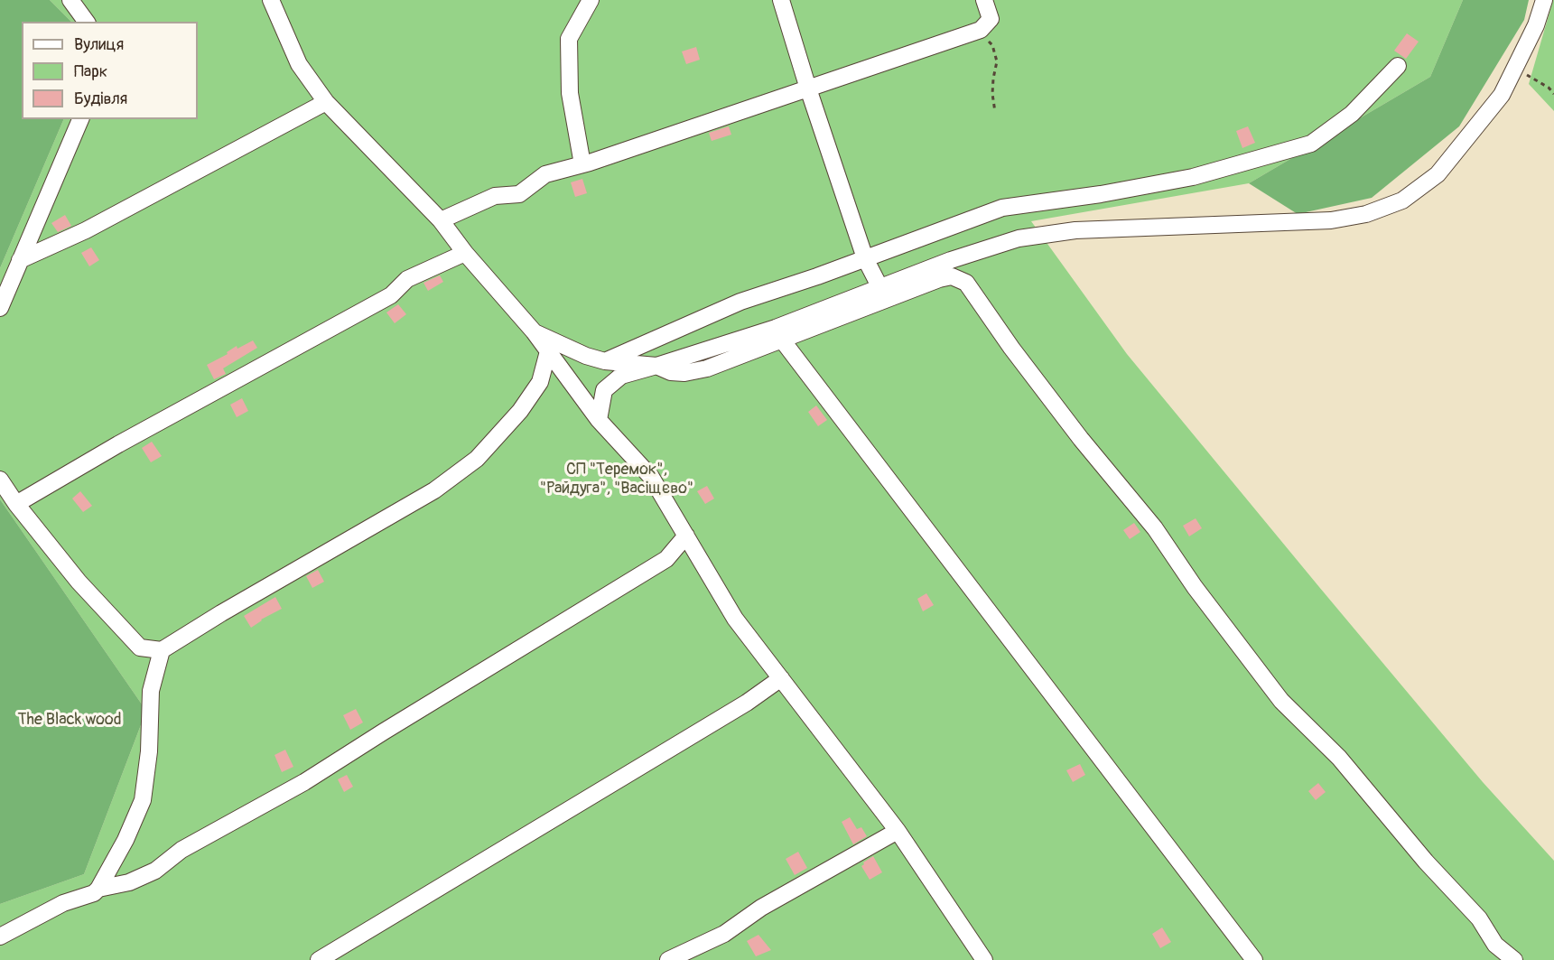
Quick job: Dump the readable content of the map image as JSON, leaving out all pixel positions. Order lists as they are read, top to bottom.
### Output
{
  "parks": ["СП \"Теремок\", \"Райдуга\", \"Васіщєво\"", "The Black wood"],
  "legend": ["Вулиця", "Парк", "Будівля"]
}
